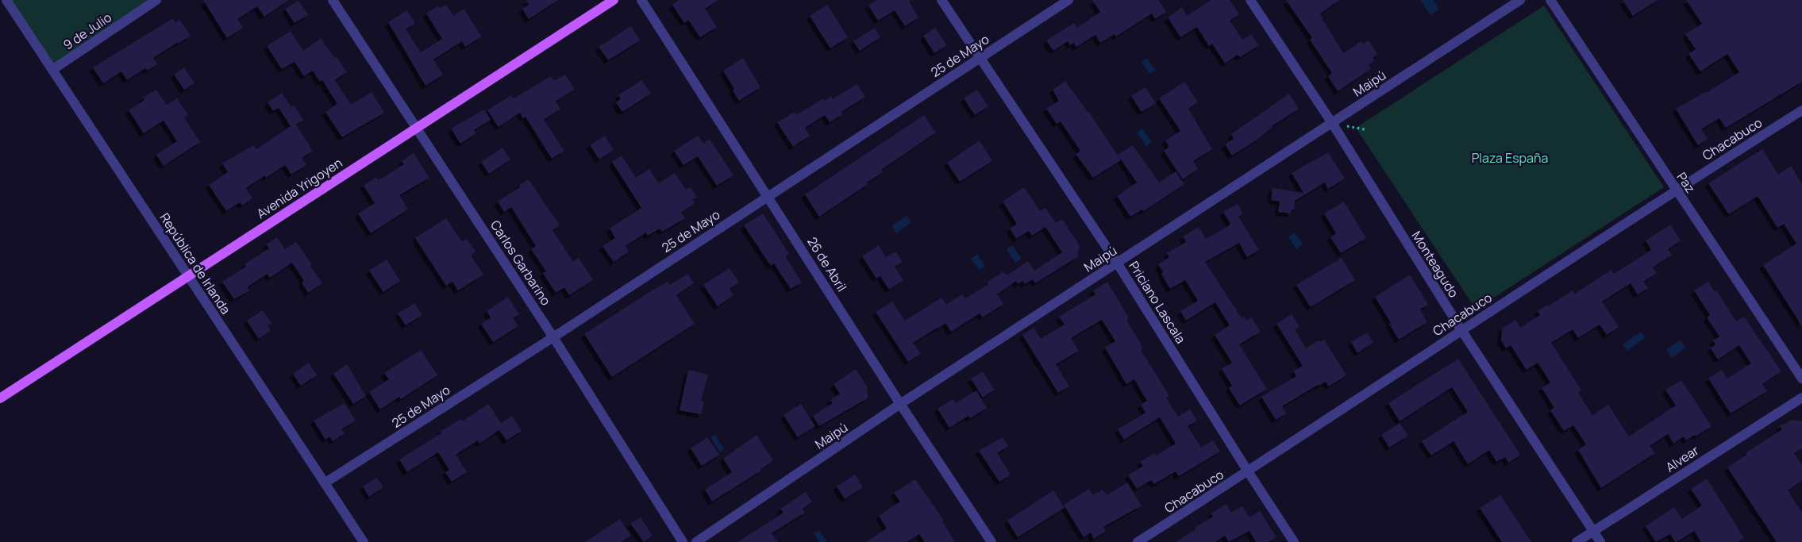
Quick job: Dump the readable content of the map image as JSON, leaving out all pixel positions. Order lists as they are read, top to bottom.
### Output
{
  "streets": {
    "main road": ["Avenida Yrigoyen"],
    "street": [
      "9 de Julio",
      "25 de Mayo",
      "Maipú",
      "Chacabuco",
      "Paz",
      "Carlos Garbarino",
      "República de Irlanda",
      "26 de Abril",
      "Monteagudo",
      "Priciano Lascala",
      "Alvear"
    ]
  },
  "crossings": [
    ["9 de Julio", "República de Irlanda"],
    ["25 de Mayo", "Carlos Garbarino"],
    ["25 de Mayo", "República de Irlanda"],
    ["25 de Mayo", "26 de Abril"],
    ["25 de Mayo", "Priciano Lascala"],
    ["Maipú", "26 de Abril"],
    ["Maipú", "Monteagudo"],
    ["Maipú", "Priciano Lascala"],
    ["Chacabuco", "Paz"],
    ["Chacabuco", "Monteagudo"],
    ["Chacabuco", "Priciano Lascala"],
    ["Avenida Yrigoyen", "Carlos Garbarino"],
    ["Avenida Yrigoyen", "República de Irlanda"],
    ["Monteagudo", "Alvear"]
  ],
  "parks": ["Plaza España"]
}
